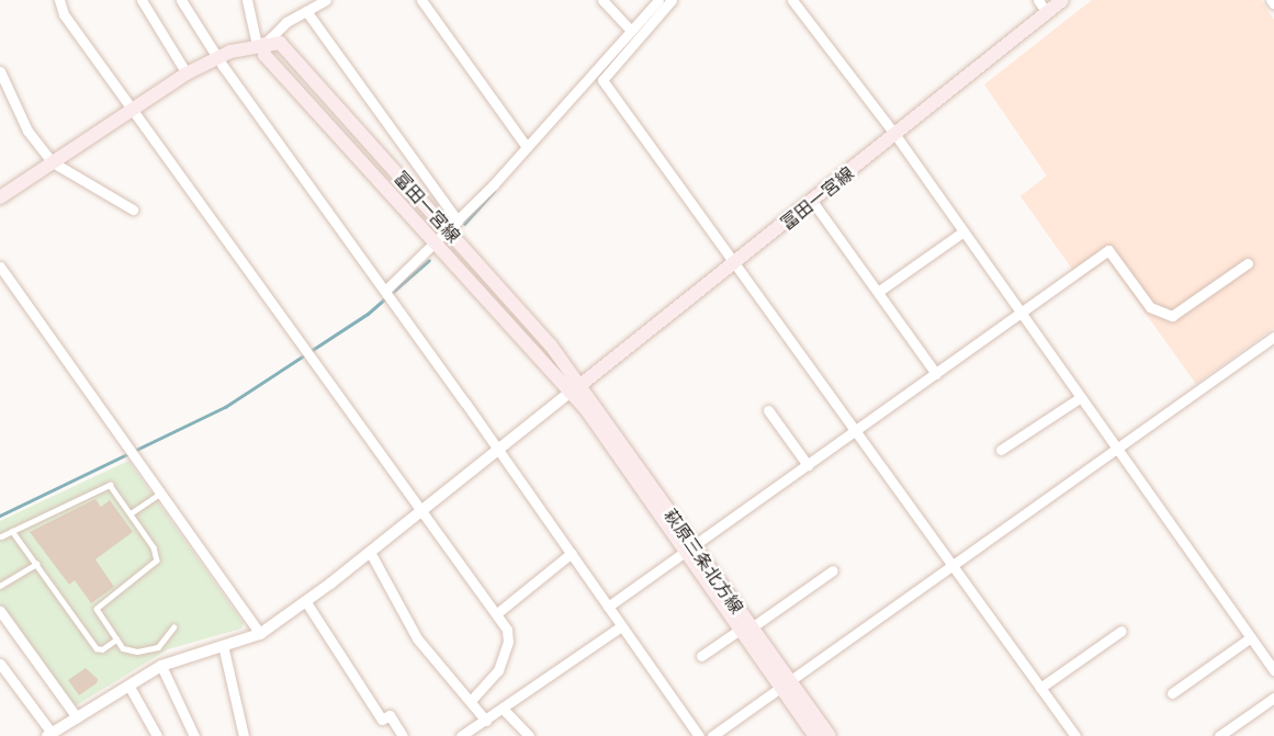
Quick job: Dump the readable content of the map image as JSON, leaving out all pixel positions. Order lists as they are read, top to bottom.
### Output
{
  "streets": {
    "main road": ["冨田一宮線", "富田一宮線", "萩原三条北方線"]
  },
  "crossings": [
    ["冨田一宮線", "富田一宮線"],
    ["冨田一宮線", "萩原三条北方線"],
    ["富田一宮線", "萩原三条北方線"]
  ]
}
